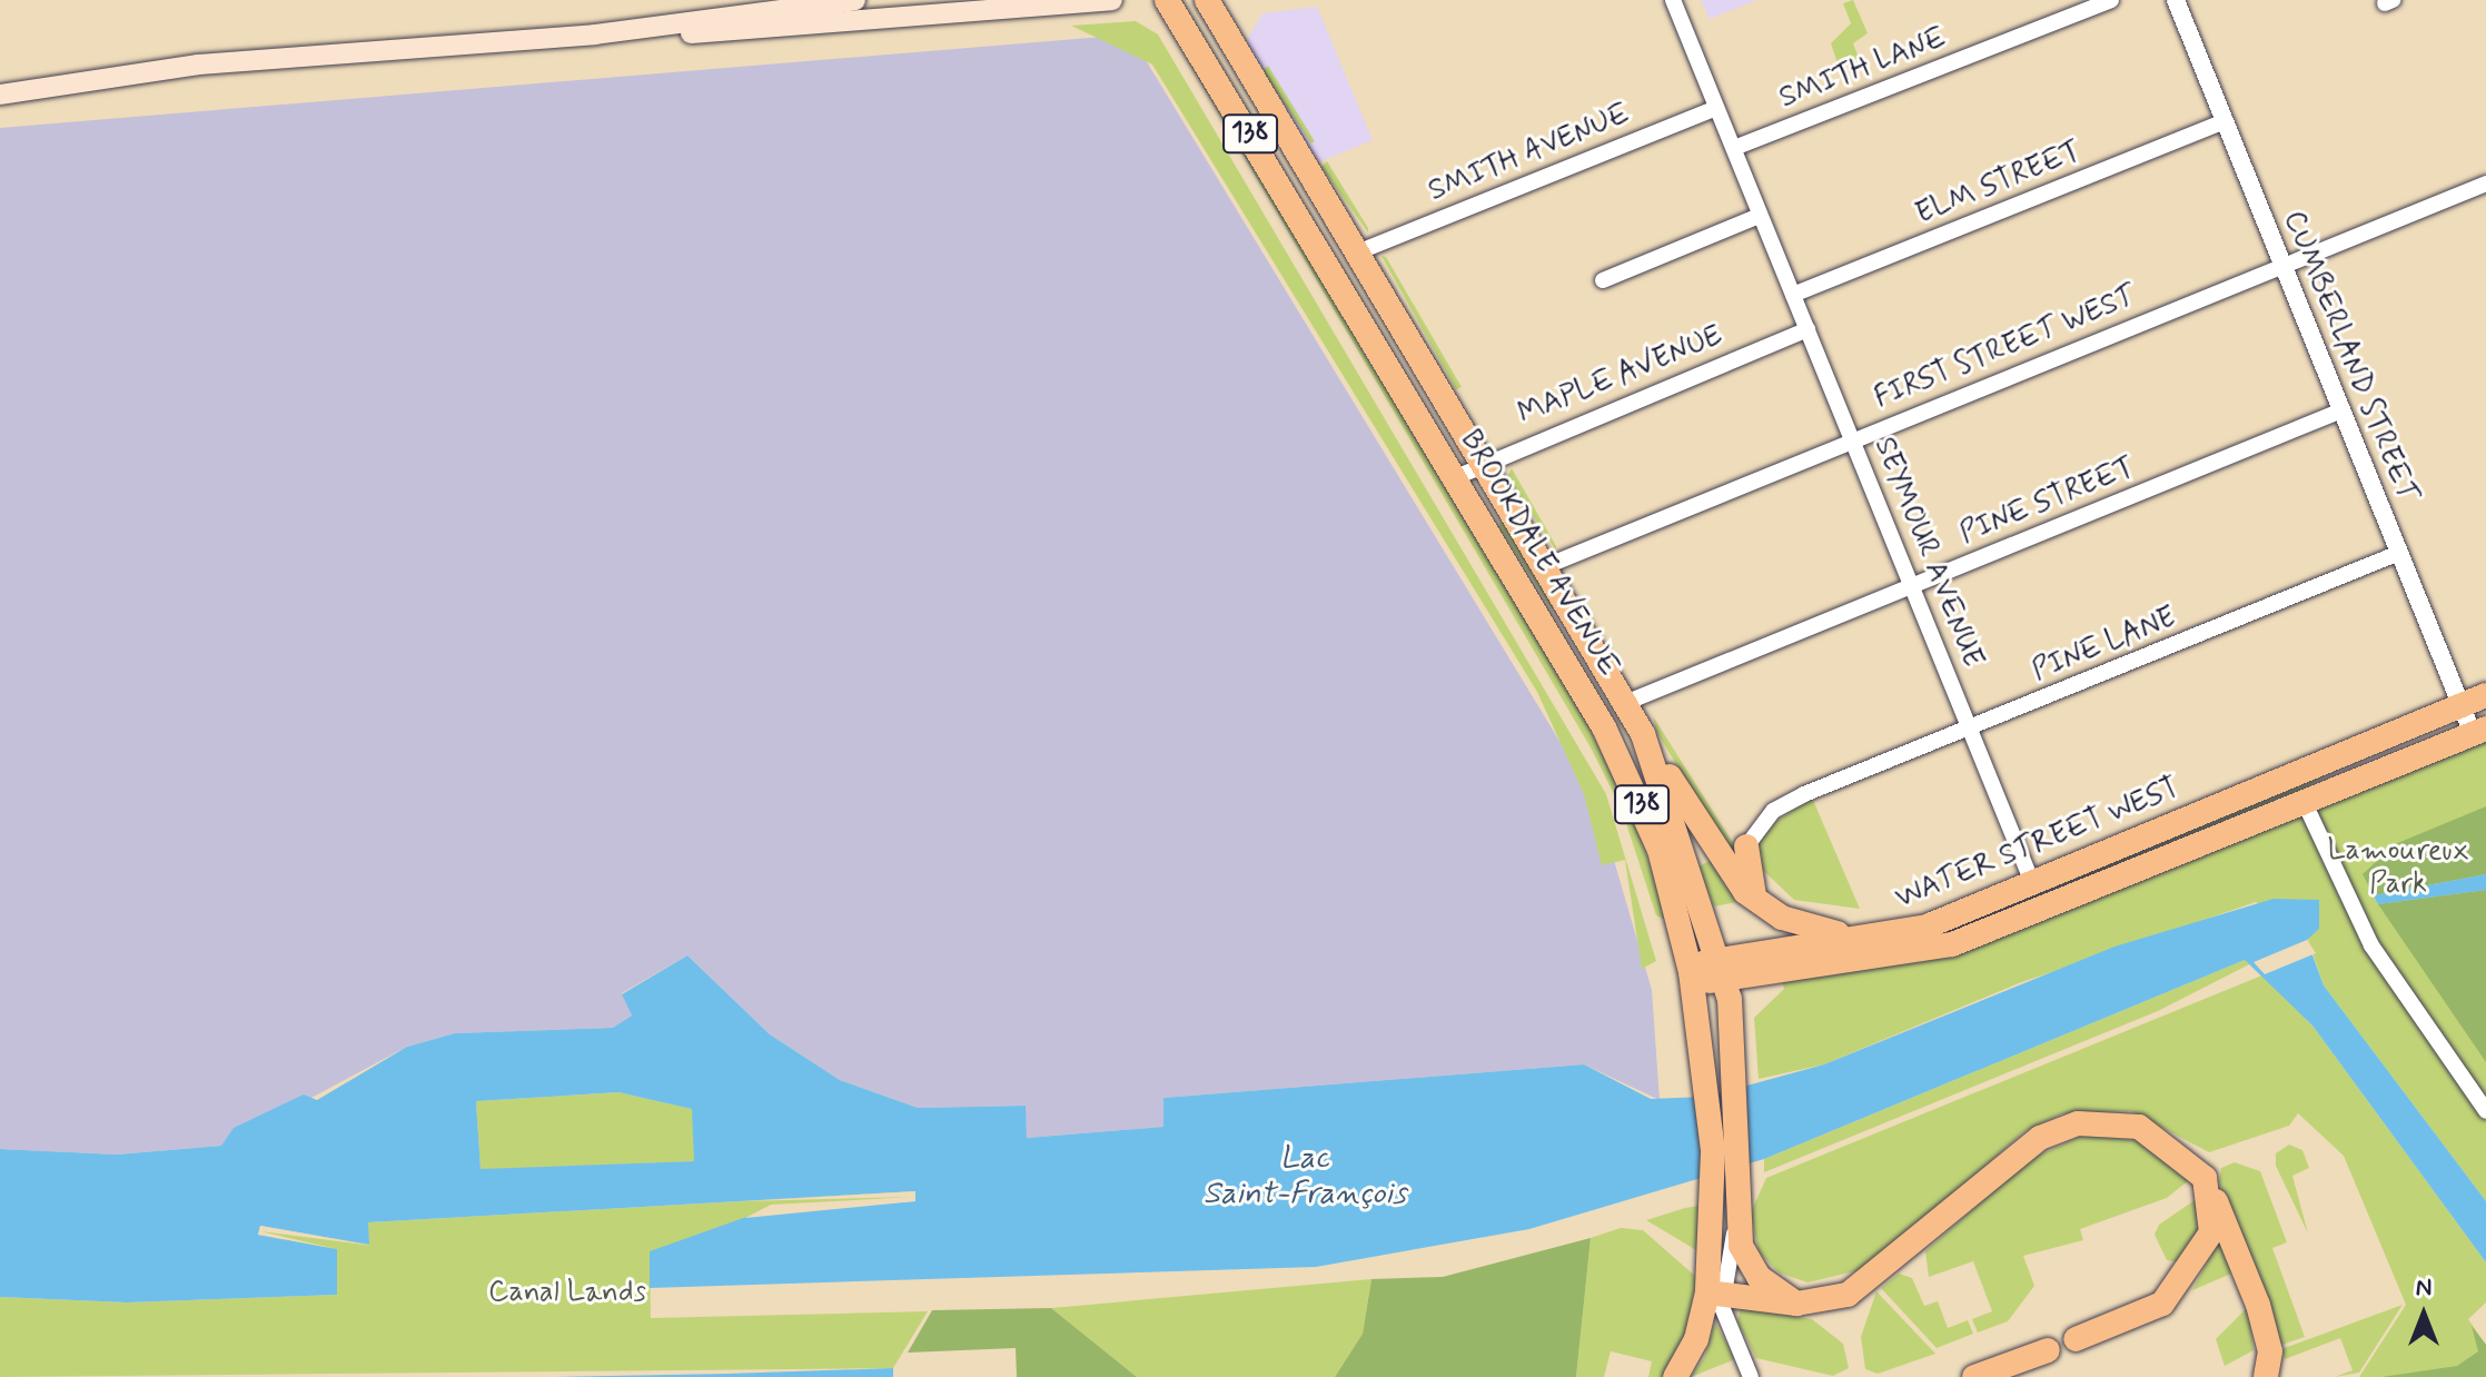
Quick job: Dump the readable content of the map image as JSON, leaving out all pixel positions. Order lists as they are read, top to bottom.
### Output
{
  "streets": {
    "main road": ["138", "BROOKDALE AVENUE", "WATER STREET WEST"],
    "street": [
      "SMITH LANE",
      "SMITH AVENUE",
      "ELM STREET",
      "FIRST STREET WEST",
      "CUMBERLAND STREET",
      "MAPLE AVENUE",
      "PINE STREET",
      "SEYMOUR AVENUE",
      "PINE LANE"
    ]
  },
  "crossings": [
    ["SMITH LANE", "SEYMOUR AVENUE"],
    ["SMITH AVENUE", "SEYMOUR AVENUE"],
    ["SMITH AVENUE", "BROOKDALE AVENUE"],
    ["ELM STREET", "CUMBERLAND STREET"],
    ["ELM STREET", "SEYMOUR AVENUE"],
    ["FIRST STREET WEST", "CUMBERLAND STREET"],
    ["FIRST STREET WEST", "SEYMOUR AVENUE"],
    ["FIRST STREET WEST", "BROOKDALE AVENUE"],
    ["CUMBERLAND STREET", "PINE STREET"],
    ["CUMBERLAND STREET", "PINE LANE"],
    ["CUMBERLAND STREET", "WATER STREET WEST"],
    ["MAPLE AVENUE", "SEYMOUR AVENUE"],
    ["MAPLE AVENUE", "BROOKDALE AVENUE"],
    ["PINE STREET", "SEYMOUR AVENUE"],
    ["PINE STREET", "BROOKDALE AVENUE"],
    ["SEYMOUR AVENUE", "PINE LANE"],
    ["SEYMOUR AVENUE", "WATER STREET WEST"],
    ["BROOKDALE AVENUE", "WATER STREET WEST"]
  ],
  "water": ["Lac Saint-François"],
  "parks": ["Lamoureux Park", "Canal Lands"],
  "north": "top"
}
